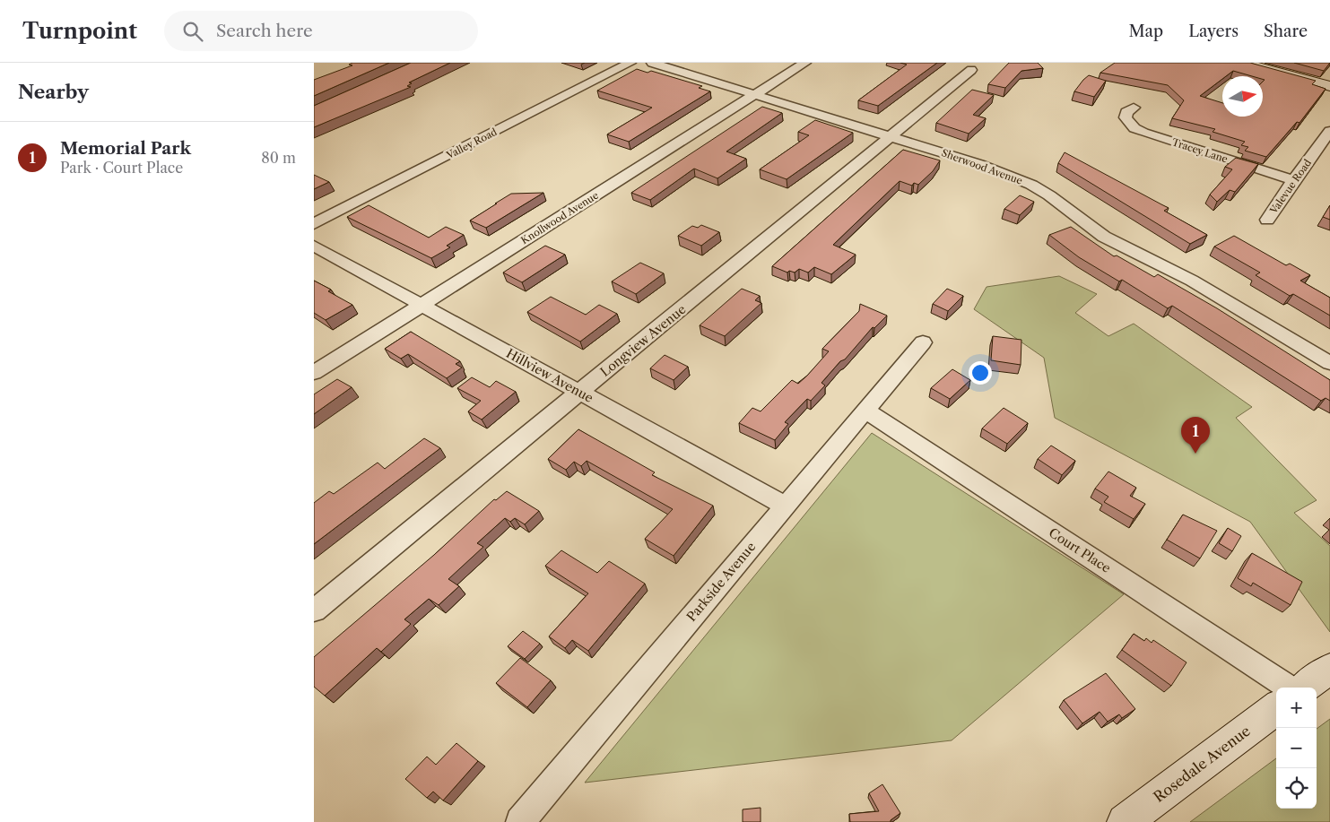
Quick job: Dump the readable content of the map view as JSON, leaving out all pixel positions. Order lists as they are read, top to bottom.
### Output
{
  "streets": {
    "street": [
      "Valley Road",
      "Tracey Lane",
      "Sherwood Avenue",
      "Valevue Road",
      "Knollwood Avenue",
      "Longview Avenue",
      "Hillview Avenue",
      "Court Place",
      "Parkside Avenue",
      "Rosedale Avenue"
    ]
  },
  "crossings": [
    ["Tracey Lane", "Valevue Road"],
    ["Sherwood Avenue", "Knollwood Avenue"],
    ["Sherwood Avenue", "Longview Avenue"],
    ["Knollwood Avenue", "Hillview Avenue"],
    ["Longview Avenue", "Hillview Avenue"],
    ["Hillview Avenue", "Parkside Avenue"],
    ["Court Place", "Parkside Avenue"]
  ],
  "north": "right",
  "page": {
    "header": "Turnpoint",
    "search": "Search here",
    "nav": ["Map", "Layers", "Share"],
    "heading": "Nearby",
    "list": [
      {
        "mark": "1",
        "name": "Memorial Park",
        "note": "Park · Court Place",
        "value": "80 m"
      }
    ],
    "pins": "1",
    "map_buttons": ["+", "−"]
  }
}
